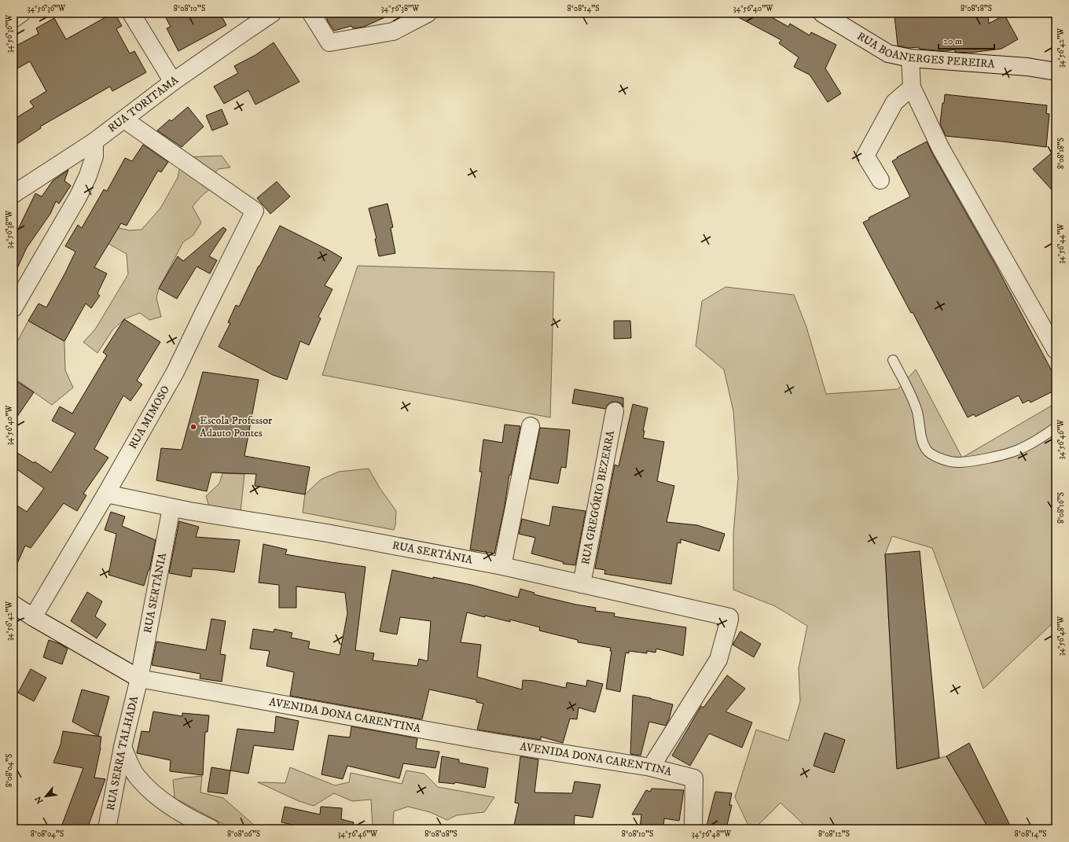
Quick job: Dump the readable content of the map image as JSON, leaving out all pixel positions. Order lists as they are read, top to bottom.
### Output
{
  "streets": {
    "street": [
      "RUA BOANERGES PEREIRA",
      "RUA TORITAMA",
      "RUA MIMOSO",
      "RUA GREGÓRIO BEZERRA",
      "RUA SERTÂNIA",
      "AVENIDA DONA CARENTINA",
      "RUA SERRA TALHADA"
    ]
  },
  "crossings": [
    ["RUA TORITAMA", "RUA MIMOSO"],
    ["RUA MIMOSO", "RUA SERTÂNIA"],
    ["RUA MIMOSO", "AVENIDA DONA CARENTINA"],
    ["RUA GREGÓRIO BEZERRA", "RUA SERTÂNIA"],
    ["RUA SERTÂNIA", "AVENIDA DONA CARENTINA"],
    ["RUA SERTÂNIA", "RUA SERRA TALHADA"],
    ["AVENIDA DONA CARENTINA", "RUA SERRA TALHADA"]
  ],
  "places": ["Escola Professor Adauto Pontes"],
  "scale_bar": "20 m",
  "north": "bottom left",
  "coordinates": [
    "34°56'36\"W",
    "8°08'10\"S",
    "34°56'38\"W",
    "8°08'14\"S",
    "34°56'40\"W",
    "8°08'18\"S",
    "34°56'42\"W",
    "34°56'44\"W",
    "34°56'46\"W",
    "8°08'16\"S",
    "34°56'48\"W",
    "8°08'04\"S",
    "8°08'06\"S",
    "8°08'08\"S",
    "8°08'12\"S"
  ]
}
